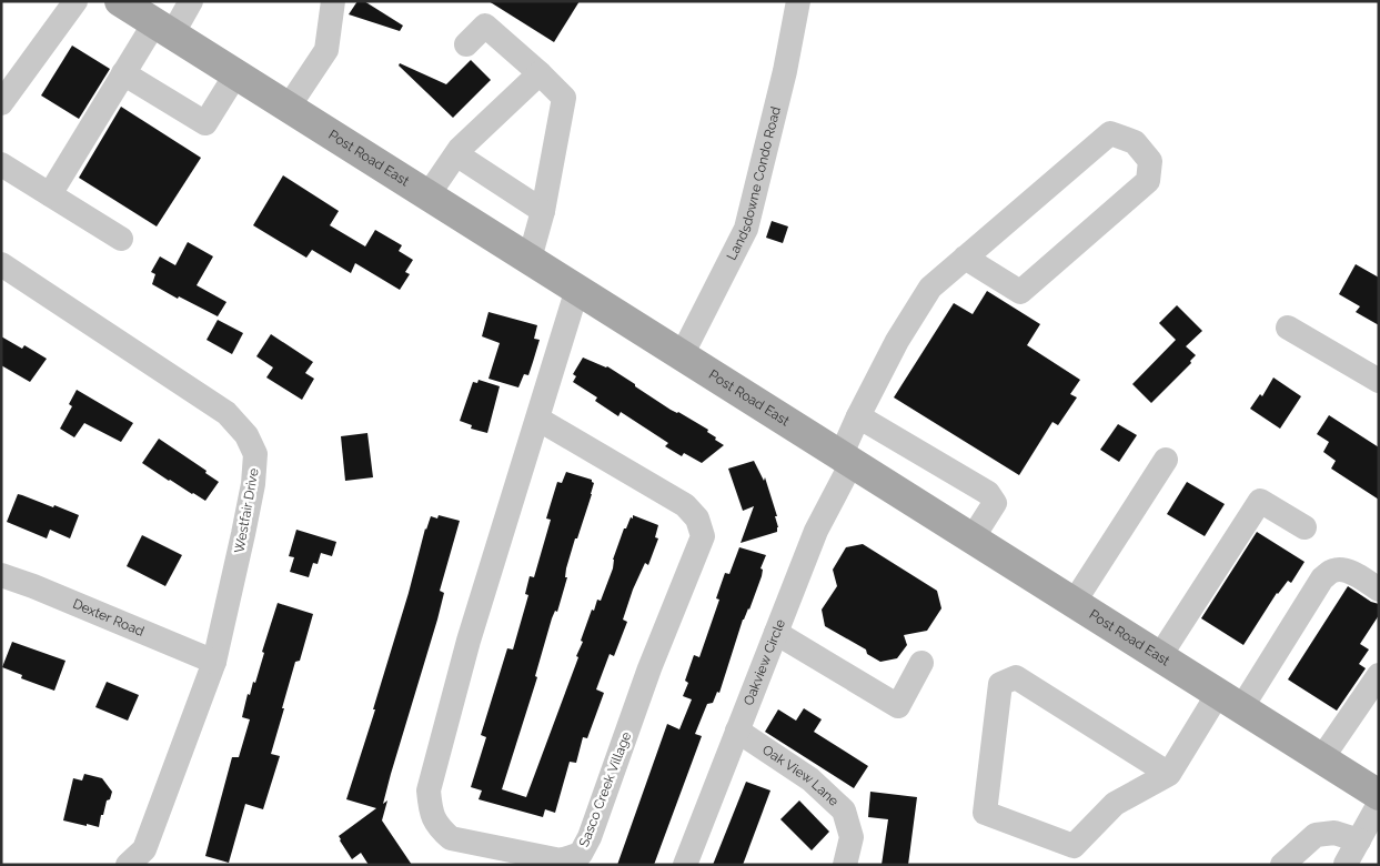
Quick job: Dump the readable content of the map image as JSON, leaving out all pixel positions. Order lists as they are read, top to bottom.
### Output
{
  "streets": {
    "main road": ["Post Road East"],
    "street": [
      "Landsdowne Condo Road",
      "Westfair Drive",
      "Dexter Road",
      "Oakview Circle",
      "Oak View Lane",
      "Sasco Creek Village"
    ]
  },
  "crossings": [
    ["Post Road East", "Landsdowne Condo Road"],
    ["Post Road East", "Oakview Circle"],
    ["Post Road East", "Sasco Creek Village"],
    ["Westfair Drive", "Dexter Road"],
    ["Oakview Circle", "Oak View Lane"]
  ]
}
